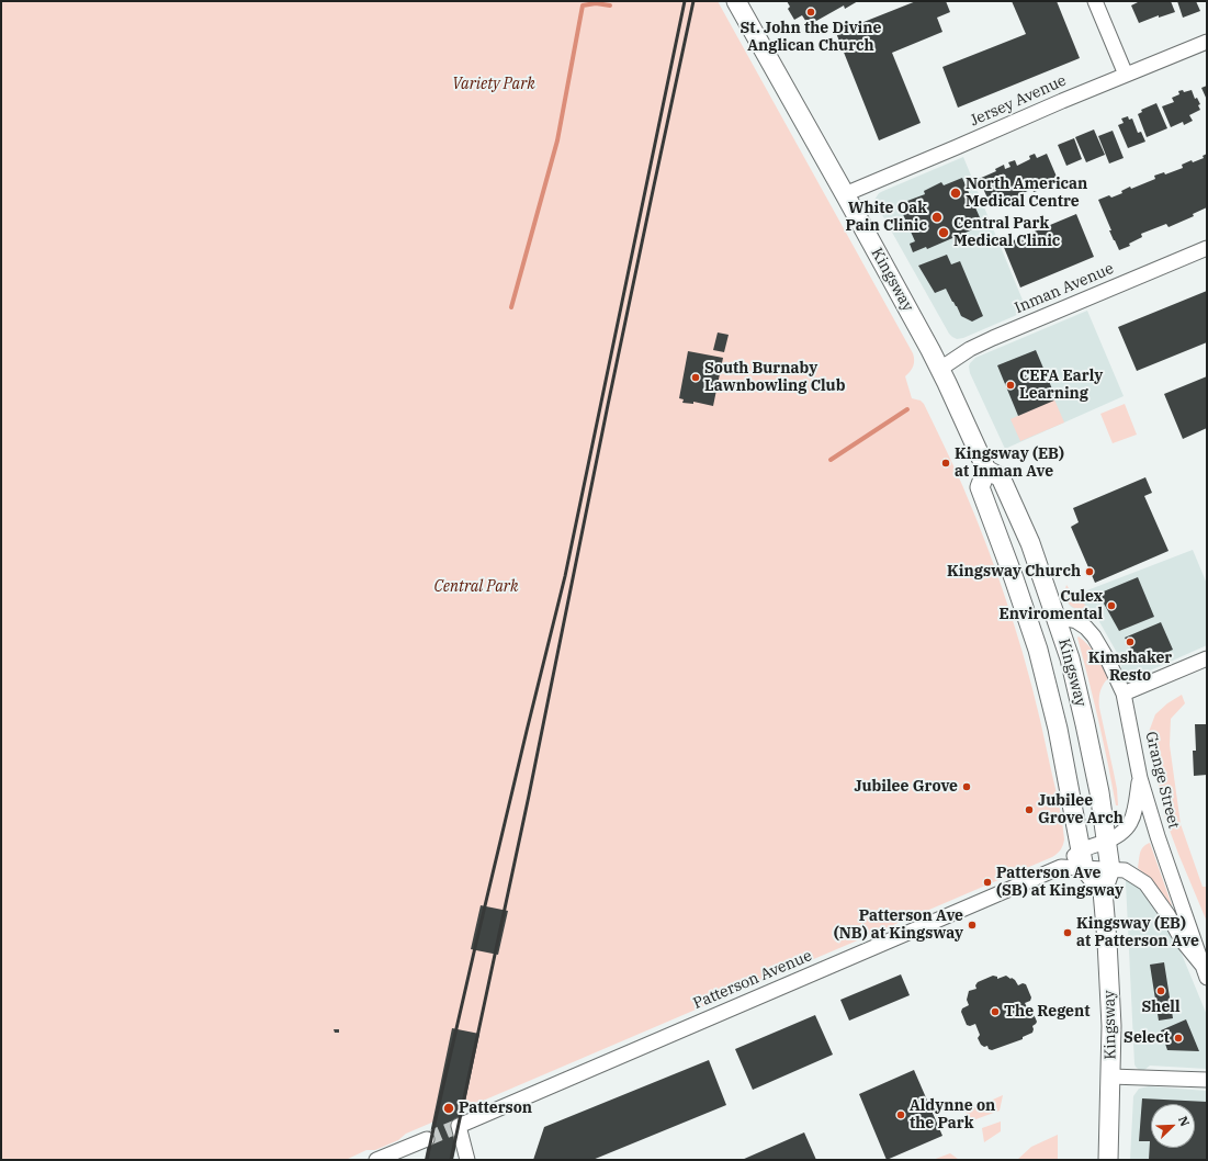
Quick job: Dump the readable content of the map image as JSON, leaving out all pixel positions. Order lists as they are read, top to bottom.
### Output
{
  "streets": {
    "main road": ["Kingsway"],
    "street": [
      "Jersey Avenue",
      "Inman Avenue",
      "Grange Street",
      "Patterson Avenue"
    ]
  },
  "crossings": [
    ["Jersey Avenue", "Kingsway"],
    ["Kingsway", "Inman Avenue"],
    ["Kingsway", "Grange Street"],
    ["Kingsway", "Patterson Avenue"],
    ["Grange Street", "Patterson Avenue"]
  ],
  "parks": ["Variety Park", "Central Park"],
  "places": [
    "St. John the Divine Anglican Church",
    "North American Medical Centre",
    "White Oak Pain Clinic",
    "Central Park Medical Clinic",
    "South Burnaby Lawnbowling Club",
    "CEFA Early Learning",
    "Kingsway (EB) at Inman Ave",
    "Kingsway Church",
    "Culex Enviromental",
    "Kimshaker Resto",
    "Jubilee Grove",
    "Jubilee Grove Arch",
    "Patterson Ave (SB) at Kingsway",
    "Patterson Ave (NB) at Kingsway",
    "Kingsway (EB) at Patterson Ave",
    "Shell",
    "The Regent",
    "Select",
    "Patterson",
    "Aldynne on the Park"
  ],
  "north": "top right"
}
